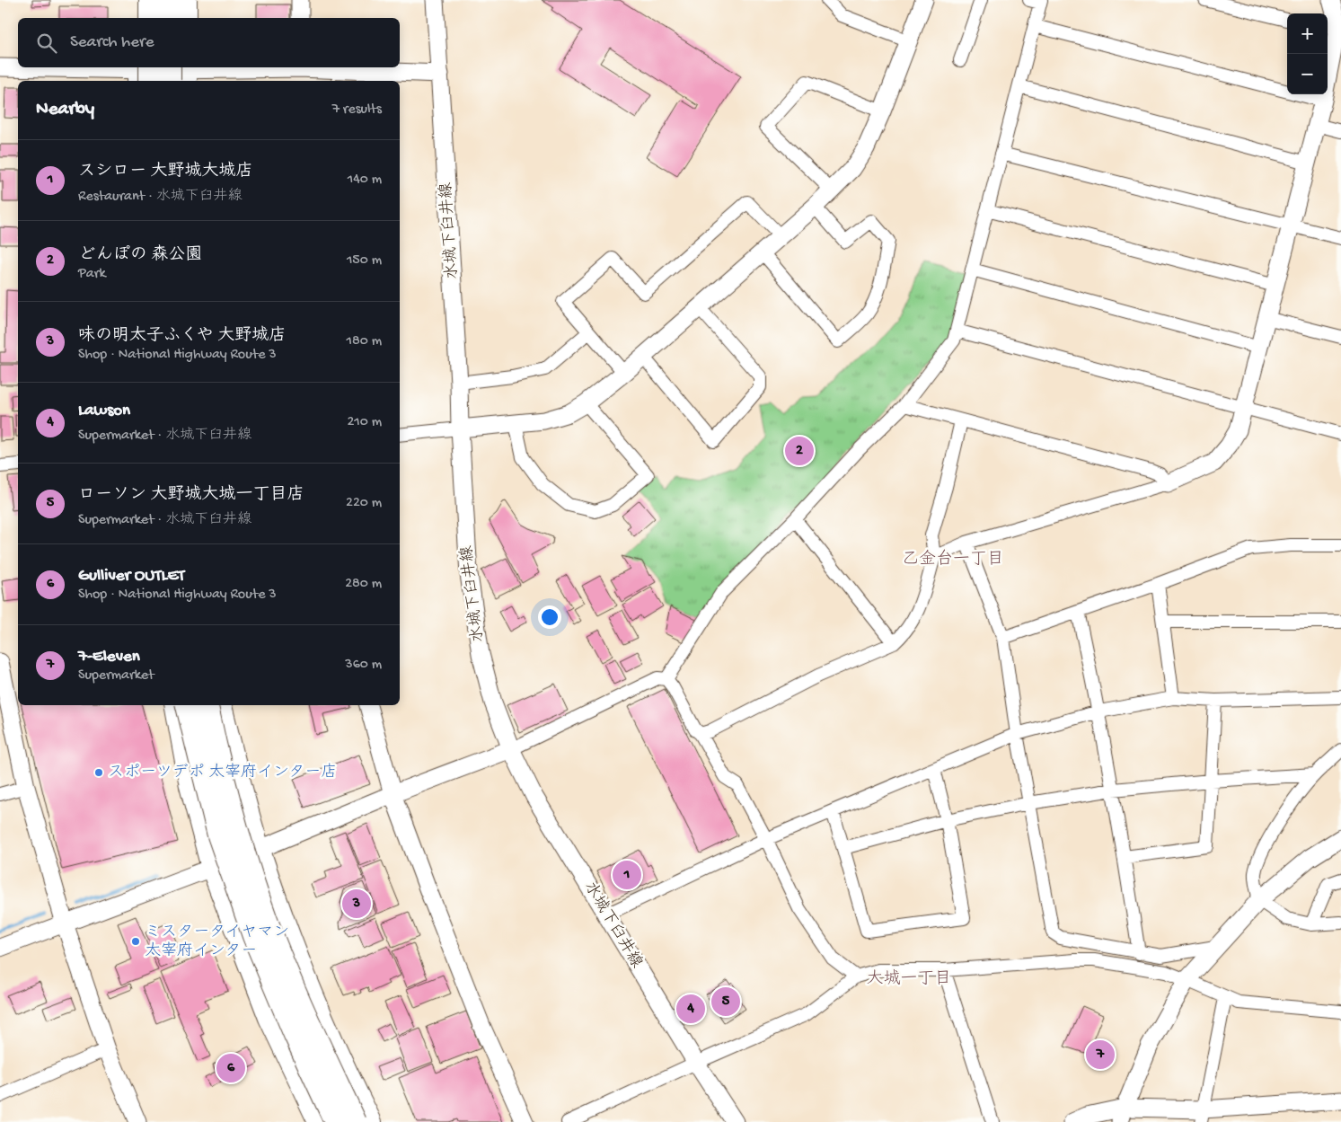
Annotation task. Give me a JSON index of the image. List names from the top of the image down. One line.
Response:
{"streets":{"street":["水城下臼井線"]},"districts":["乙金台一丁目","大城一丁目"],"places":["スポーツデポ 太宰府インター店","ミスタータイヤマン 太宰府インター"],"page":{"map_buttons":["+","−"],"search":"Search here","heading":["Nearby","7 results"],"list":[{"mark":"1","name":"スシロー 大野城大城店","note":"Restaurant · 水城下臼井線","value":"140 m"},{"mark":"2","name":"どんぽの 森公園","note":"Park","value":"150 m"},{"mark":"3","name":"味の明太子ふくや 大野城店","note":"Shop · National Highway Route 3","value":"180 m"},{"mark":"4","name":"Lawson","note":"Supermarket · 水城下臼井線","value":"210 m"},{"mark":"5","name":"ローソン 大野城大城一丁目店","note":"Supermarket · 水城下臼井線","value":"220 m"},{"mark":"6","name":"Gulliver OUTLET","note":"Shop · National Highway Route 3","value":"280 m"},{"mark":"7","name":"7-Eleven","note":"Supermarket","value":"360 m"}],"pins":["2","1","3","5","4","7","6"]}}
